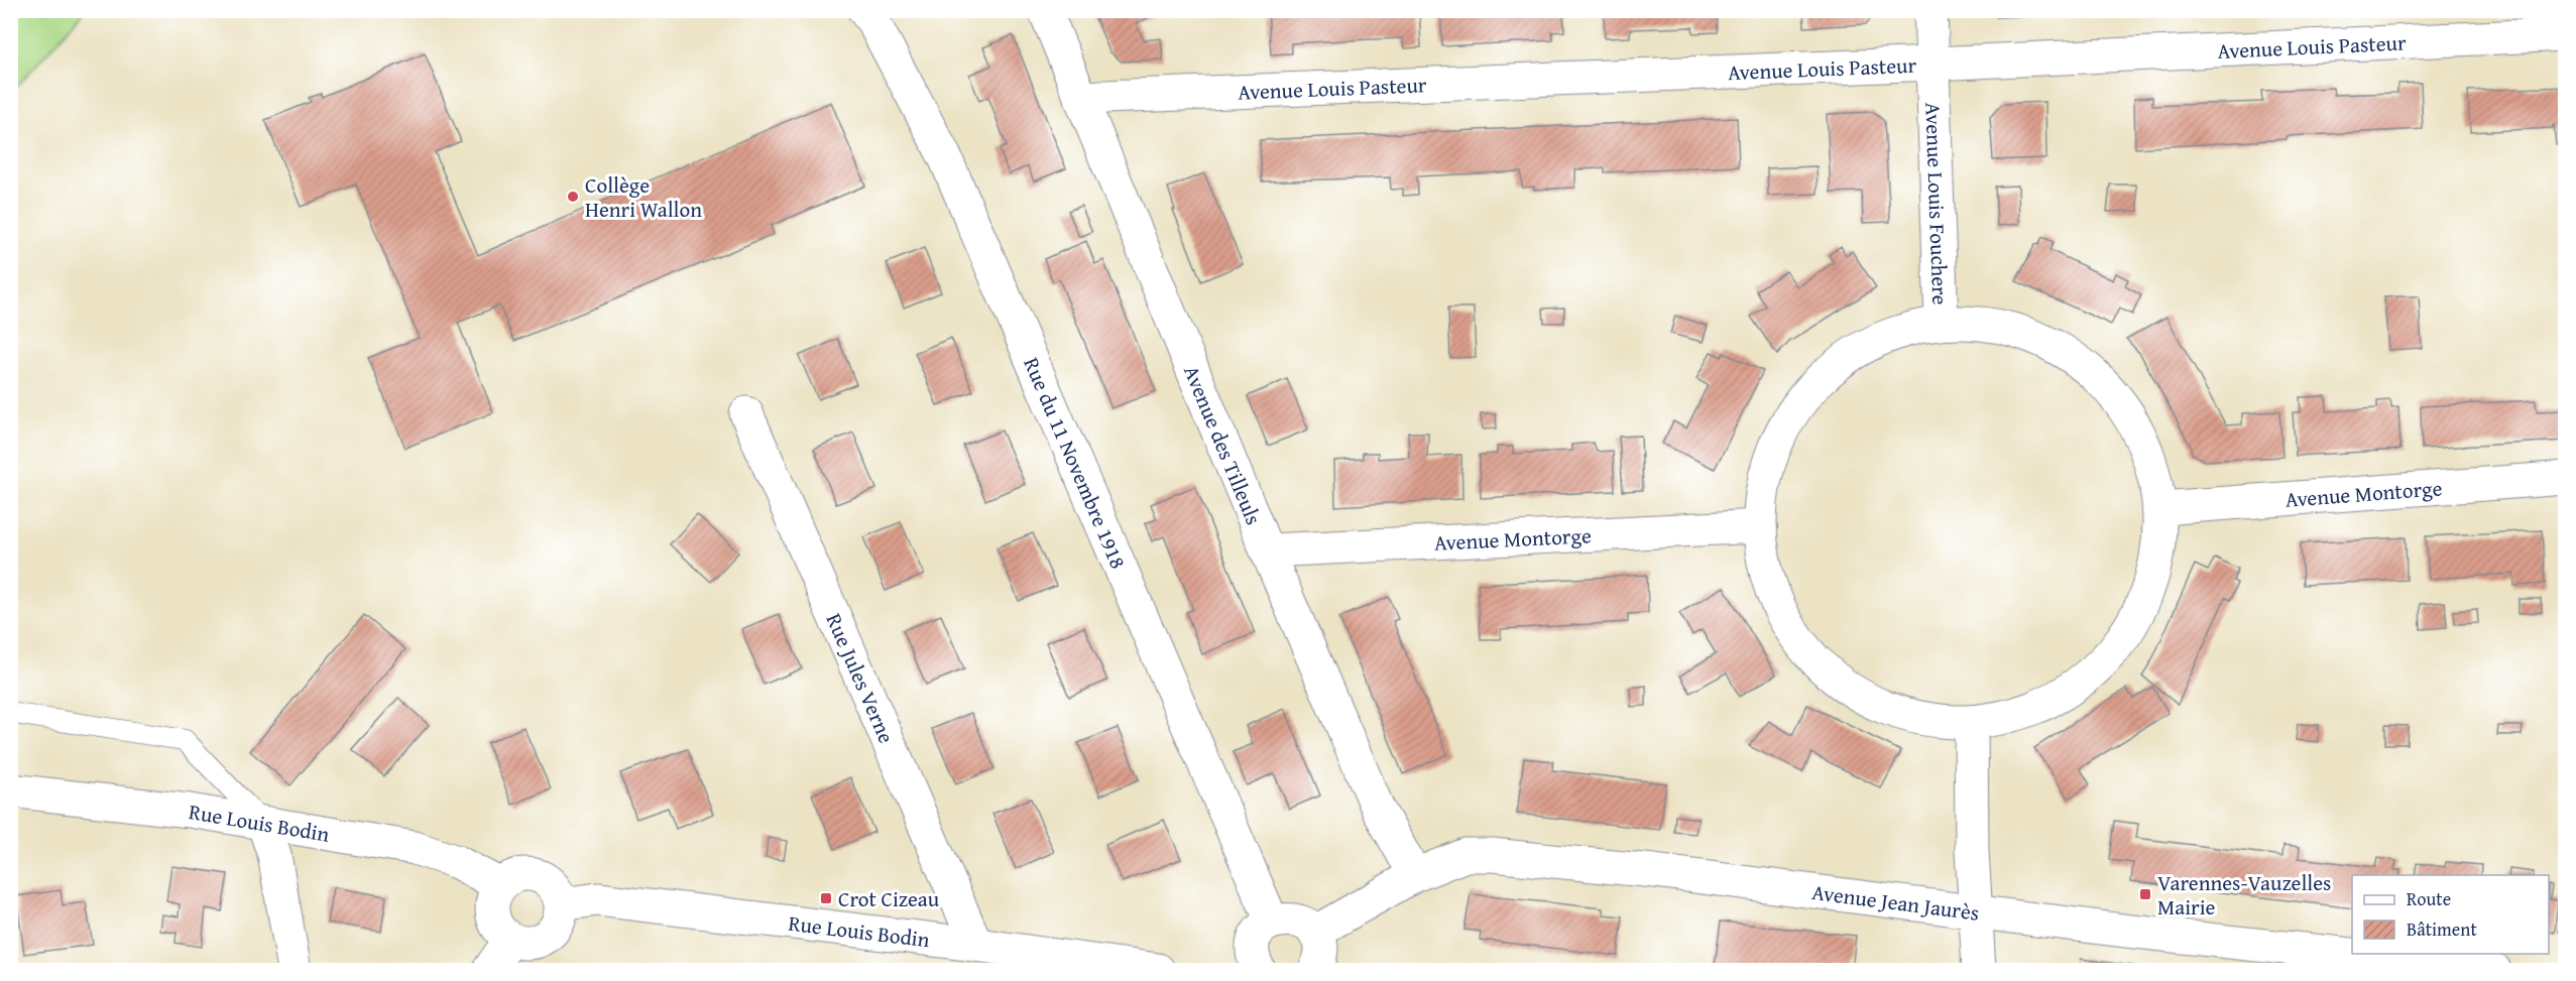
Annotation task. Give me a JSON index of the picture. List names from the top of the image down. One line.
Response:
{"streets":{"street":["Avenue Louis Pasteur","Avenue Louis Fouchere","Avenue des Tilleuls","Rue du 11 Novembre 1918","Avenue Montorge","Rue Jules Verne","Rue Louis Bodin","Avenue Jean Jaurès"]},"crossings":[["Avenue Louis Pasteur","Avenue Louis Fouchere"],["Avenue Louis Pasteur","Avenue des Tilleuls"],["Avenue des Tilleuls","Avenue Montorge"],["Avenue des Tilleuls","Avenue Jean Jaurès"],["Rue Jules Verne","Rue Louis Bodin"]],"places":{"other":["Collège Henri Wallon"],"transit":["Varennes-Vauzelles Mairie","Crot Cizeau"]},"legend":["Route","Bâtiment"]}
